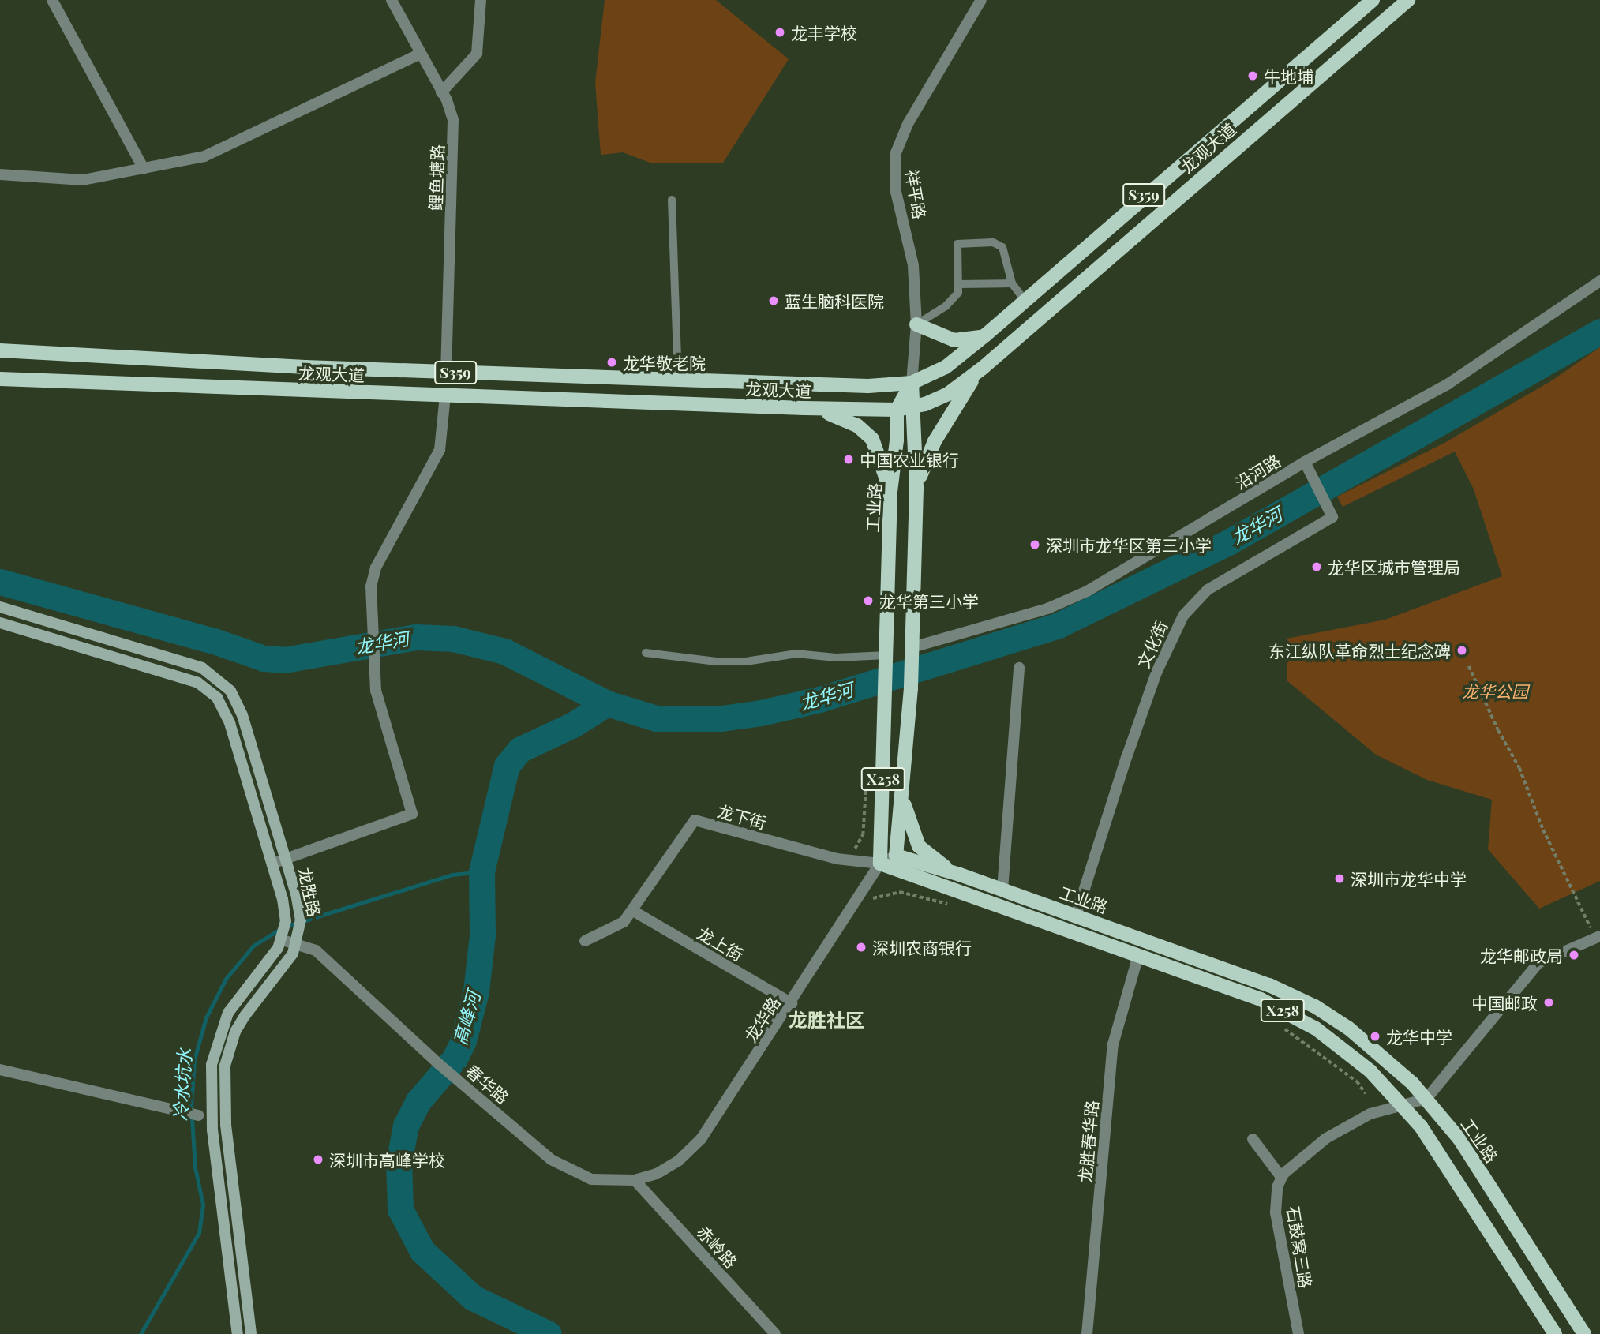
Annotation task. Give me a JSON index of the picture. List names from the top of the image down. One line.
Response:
{"streets":{"main road":["龙观大道","S359","工业路","X258","龙胜路"],"street":["鲤鱼塘路","祥平路","沿河路","文化街","龙下街","龙上街","龙华路","春华路","龙胜春华路","赤岭路","石鼓窝三路"]},"crossings":[["龙观大道","鲤鱼塘路"],["龙观大道","祥平路"],["龙观大道","工业路"],["龙观大道","X258"],["祥平路","工业路"],["祥平路","X258"],["沿河路","文化街"],["沿河路","X258"],["工业路","文化街"],["工业路","X258"],["工业路","龙下街"],["工业路","龙华路"],["工业路","龙胜春华路"],["龙下街","龙上街"],["龙下街","龙华路"],["龙胜路","春华路"],["龙上街","龙华路"],["龙华路","春华路"],["龙华路","赤岭路"],["春华路","赤岭路"]],"districts":["龙胜社区"],"water":["龙华河","高峰河","冷水坑水"],"parks":["龙华公园"],"places":["龙丰学校","牛地埔","蓝生脑科医院","龙华敬老院","中国农业银行","深圳市龙华区第三小学","龙华区城市管理局","龙华第三小学","东江纵队革命烈士纪念碑","深圳市龙华中学","深圳农商银行","龙华邮政局","中国邮政","龙华中学","深圳市高峰学校"]}
